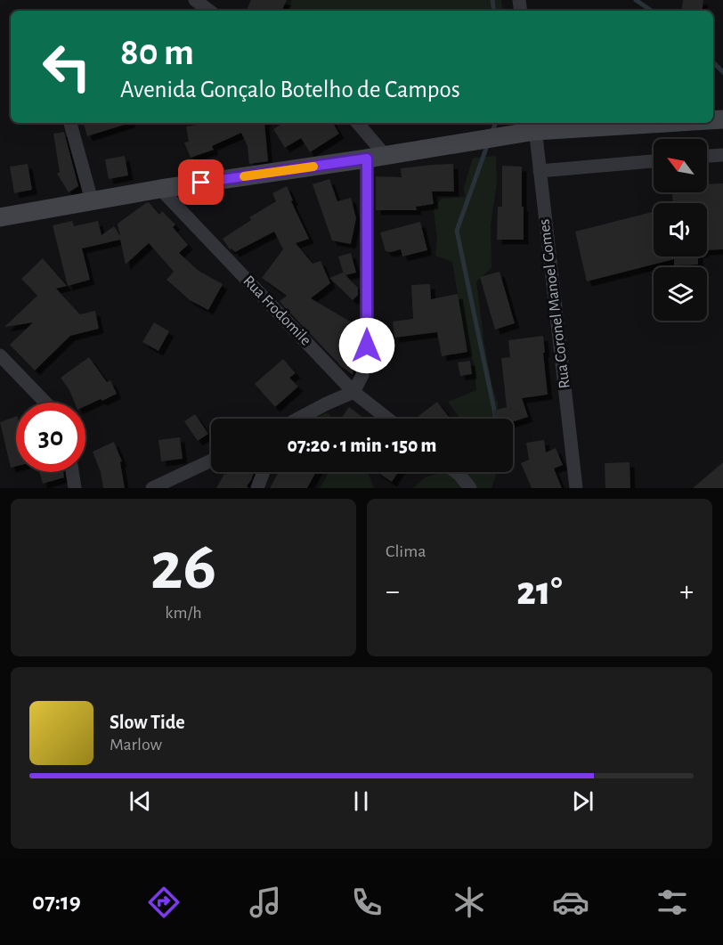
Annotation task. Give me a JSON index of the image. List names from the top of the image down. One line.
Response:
{"streets":{"street":["Rua Coronel Manoel Gomes","Rua Frodomile"]},"north":"top left","page":{"turn":["80 m","Avenida Gonçalo Botelho de Campos"],"limit":"30","trip":"07:20 · 1 min · 150 m","tile":[["26","km/h"],"Clima"],"heat":["−","21°","+"],"song":["Slow Tide","Marlow"],"tabs":"07:19"}}
